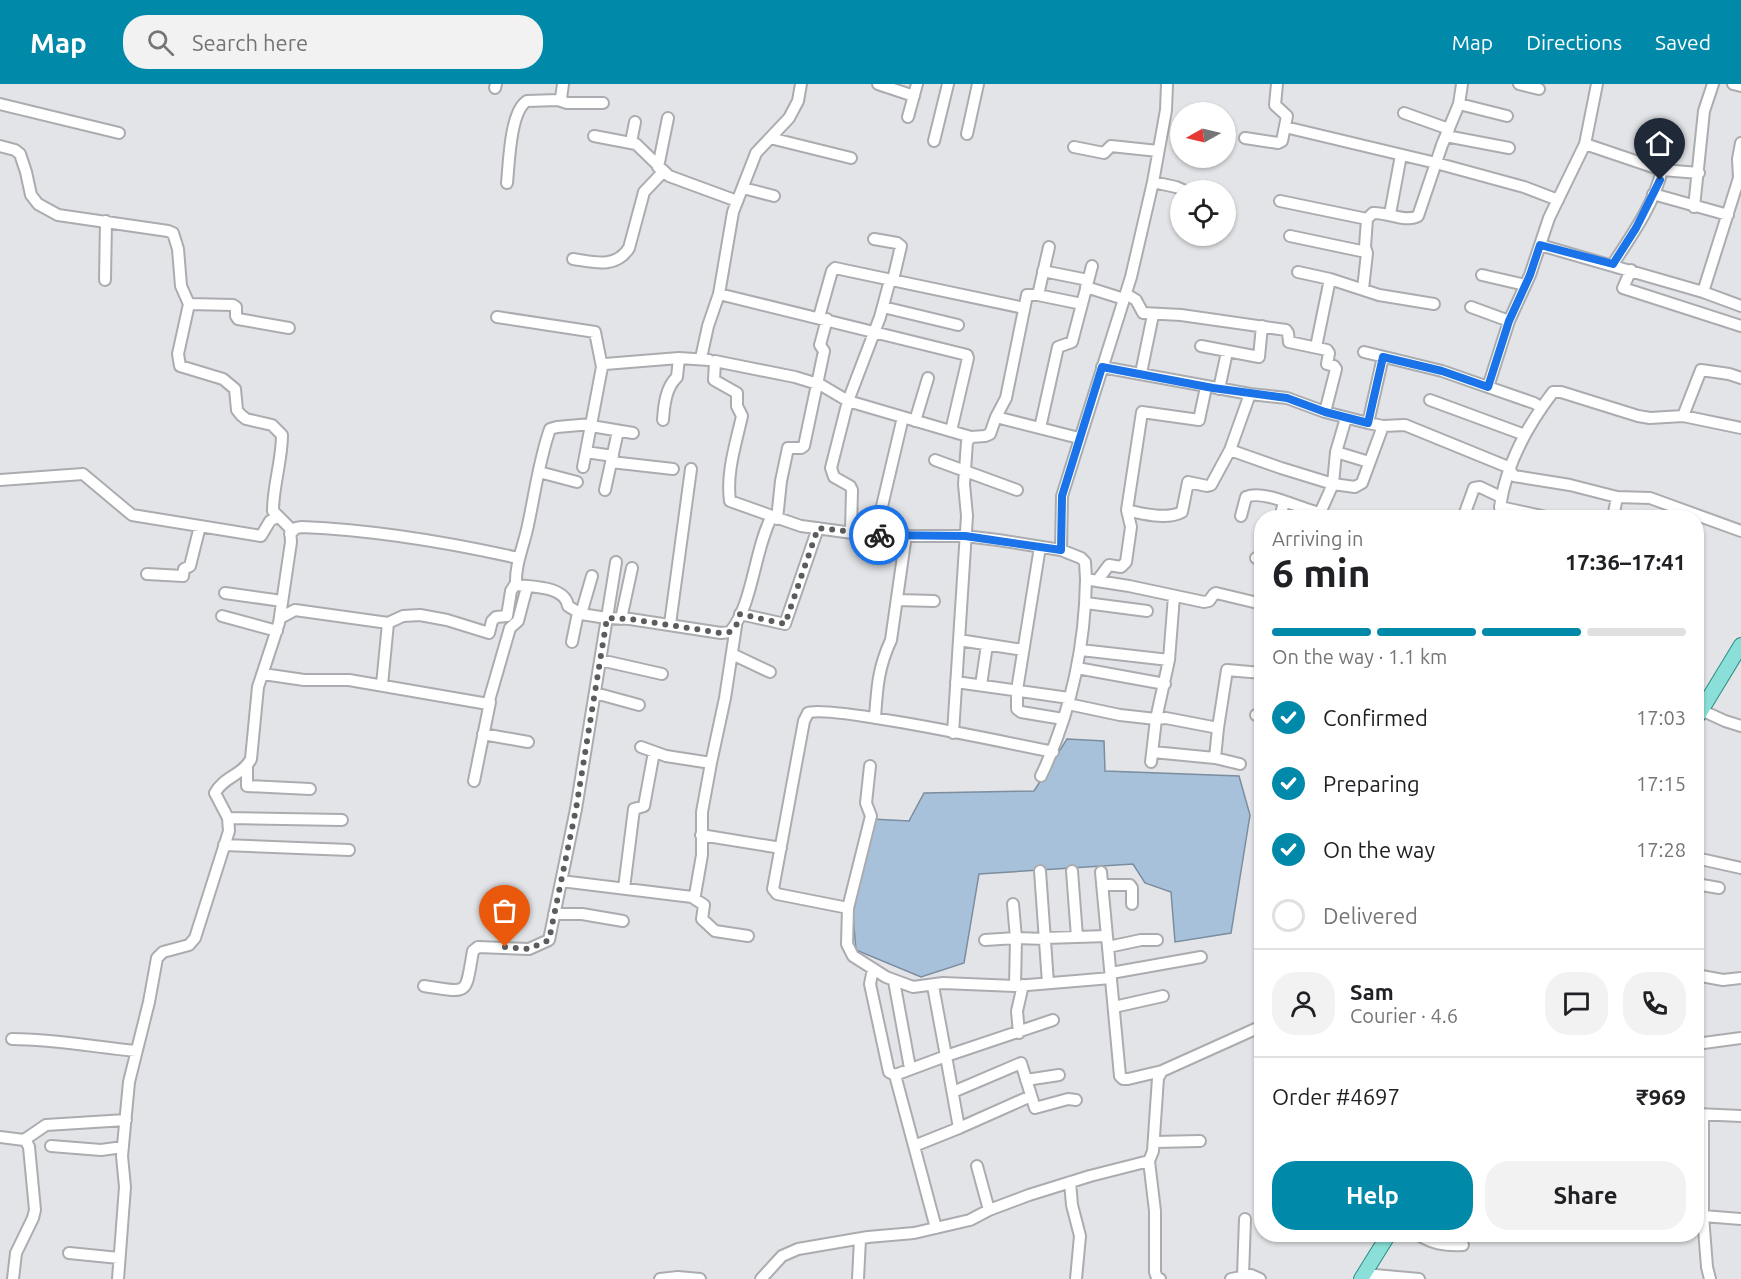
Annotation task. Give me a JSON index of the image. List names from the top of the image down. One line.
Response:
{"north":"left","page":{"header":"Map","search":"Search here","nav":["Map","Directions","Saved"],"heading":["6 min","Arriving in","17:36–17:41"],"panel":["Sam","Courier · 4.6","Order #4697","₹969"],"bar":"On the way · 1.1 km","list":[["Confirmed","17:03"],["Preparing","17:15"],["On the way","17:28"],"Delivered"],"buttons":["Help","Share"]}}
